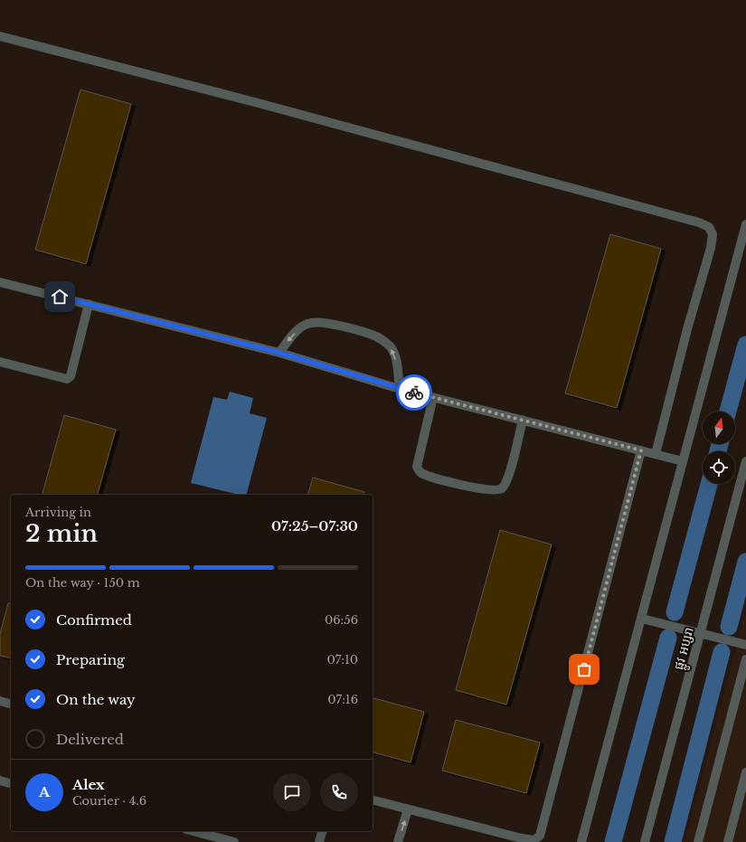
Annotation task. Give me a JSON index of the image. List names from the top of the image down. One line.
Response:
{"streets":{"street":["ផ្លូវ អប្សរា"]},"north":"top","page":{"heading":["2 min","Arriving in","07:25–07:30"],"panel":["Alex","Courier · 4.6"],"bar":"On the way · 150 m","list":[["Confirmed","06:56"],["Preparing","07:10"],["On the way","07:16"],"Delivered"],"round":"A"}}
